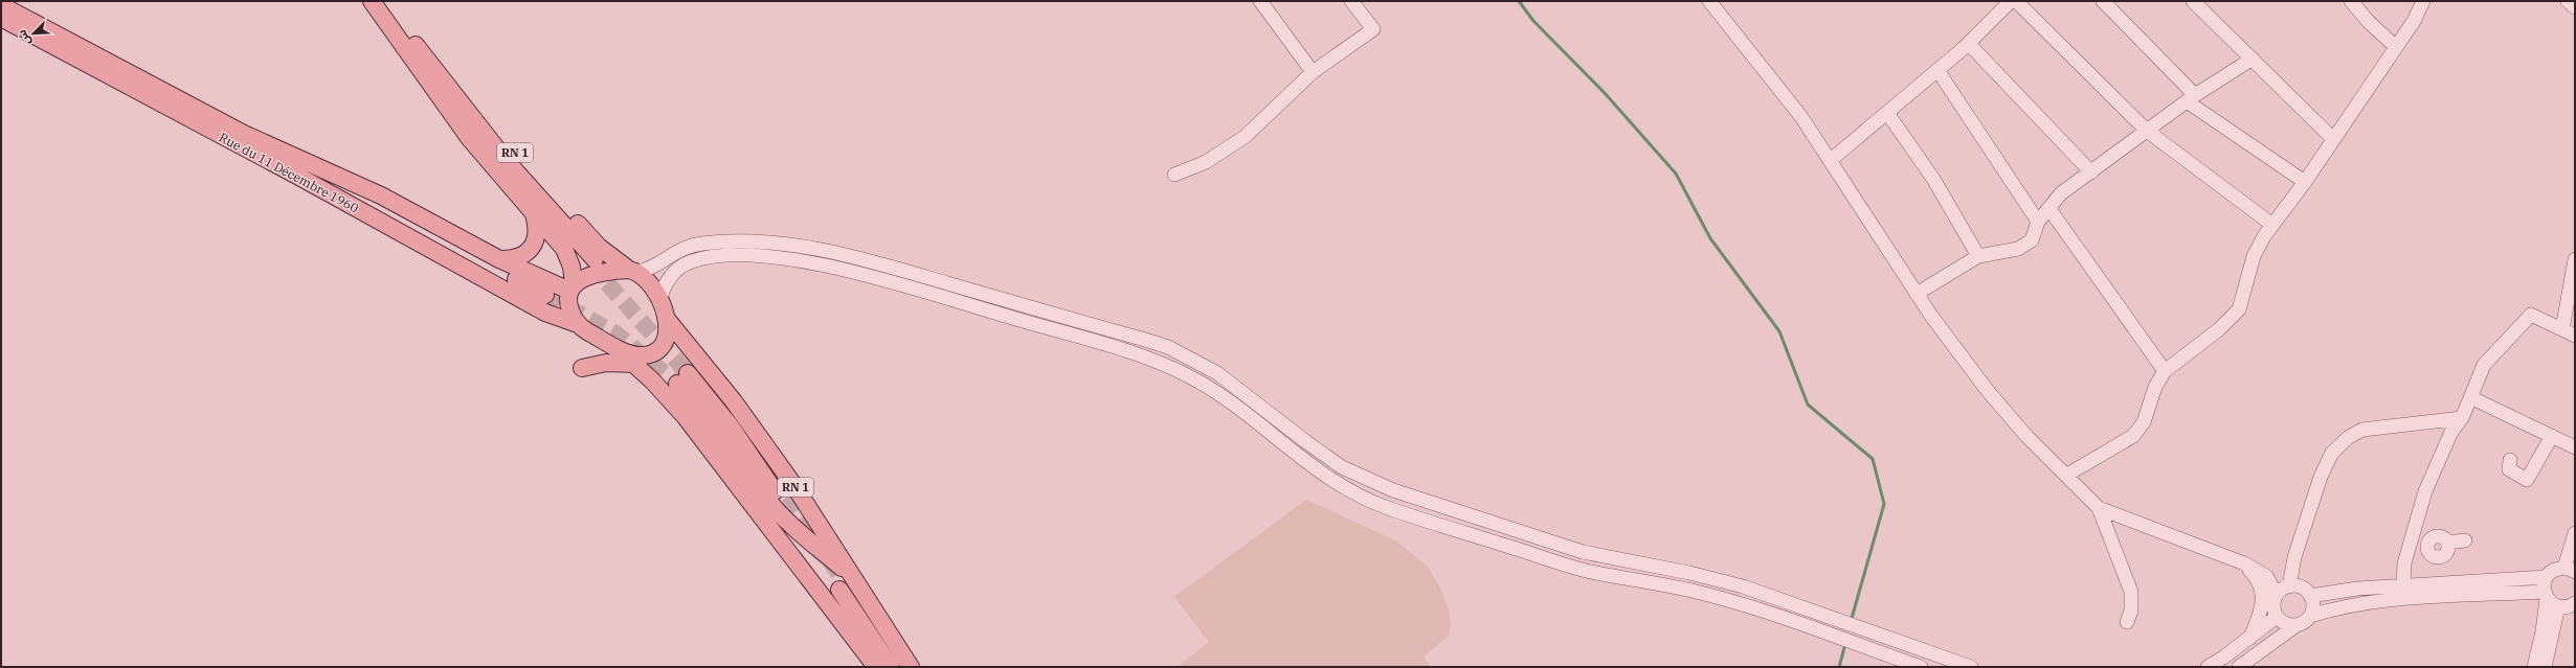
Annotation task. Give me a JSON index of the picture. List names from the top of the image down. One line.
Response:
{"streets":{"main road":["RN 1","Rue du 11 Décembre 1960"]},"crossings":[["RN 1","Rue du 11 Décembre 1960"]],"north":"bottom left"}
